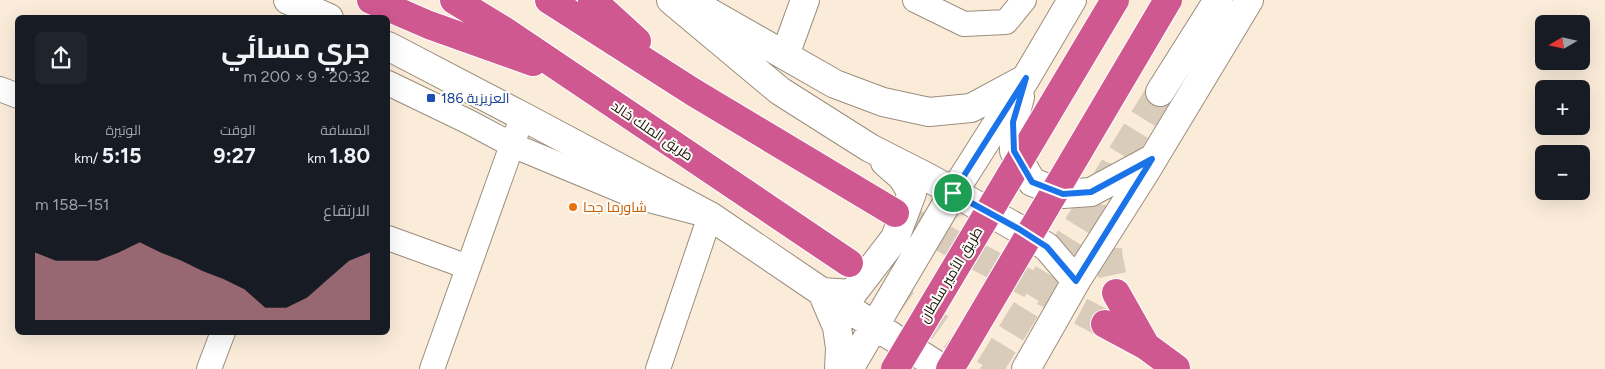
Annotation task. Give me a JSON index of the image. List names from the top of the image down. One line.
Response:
{"streets":{"highway":["طريق الملك خالد","طريق الأمير سلطان"]},"places":{"transit":["العزيزية 186"],"other":["شاورما جحا"]},"north":"left","page":{"map_buttons":["+","−"],"heading":["جري مسائي","20:32 · 9 × 200 m"],"stats":[["المسافة","1.80 km"],["الوقت","9:27"],["الوتيرة","5:15 /km"]],"chart":["الارتفاع","151–158 m"]}}
